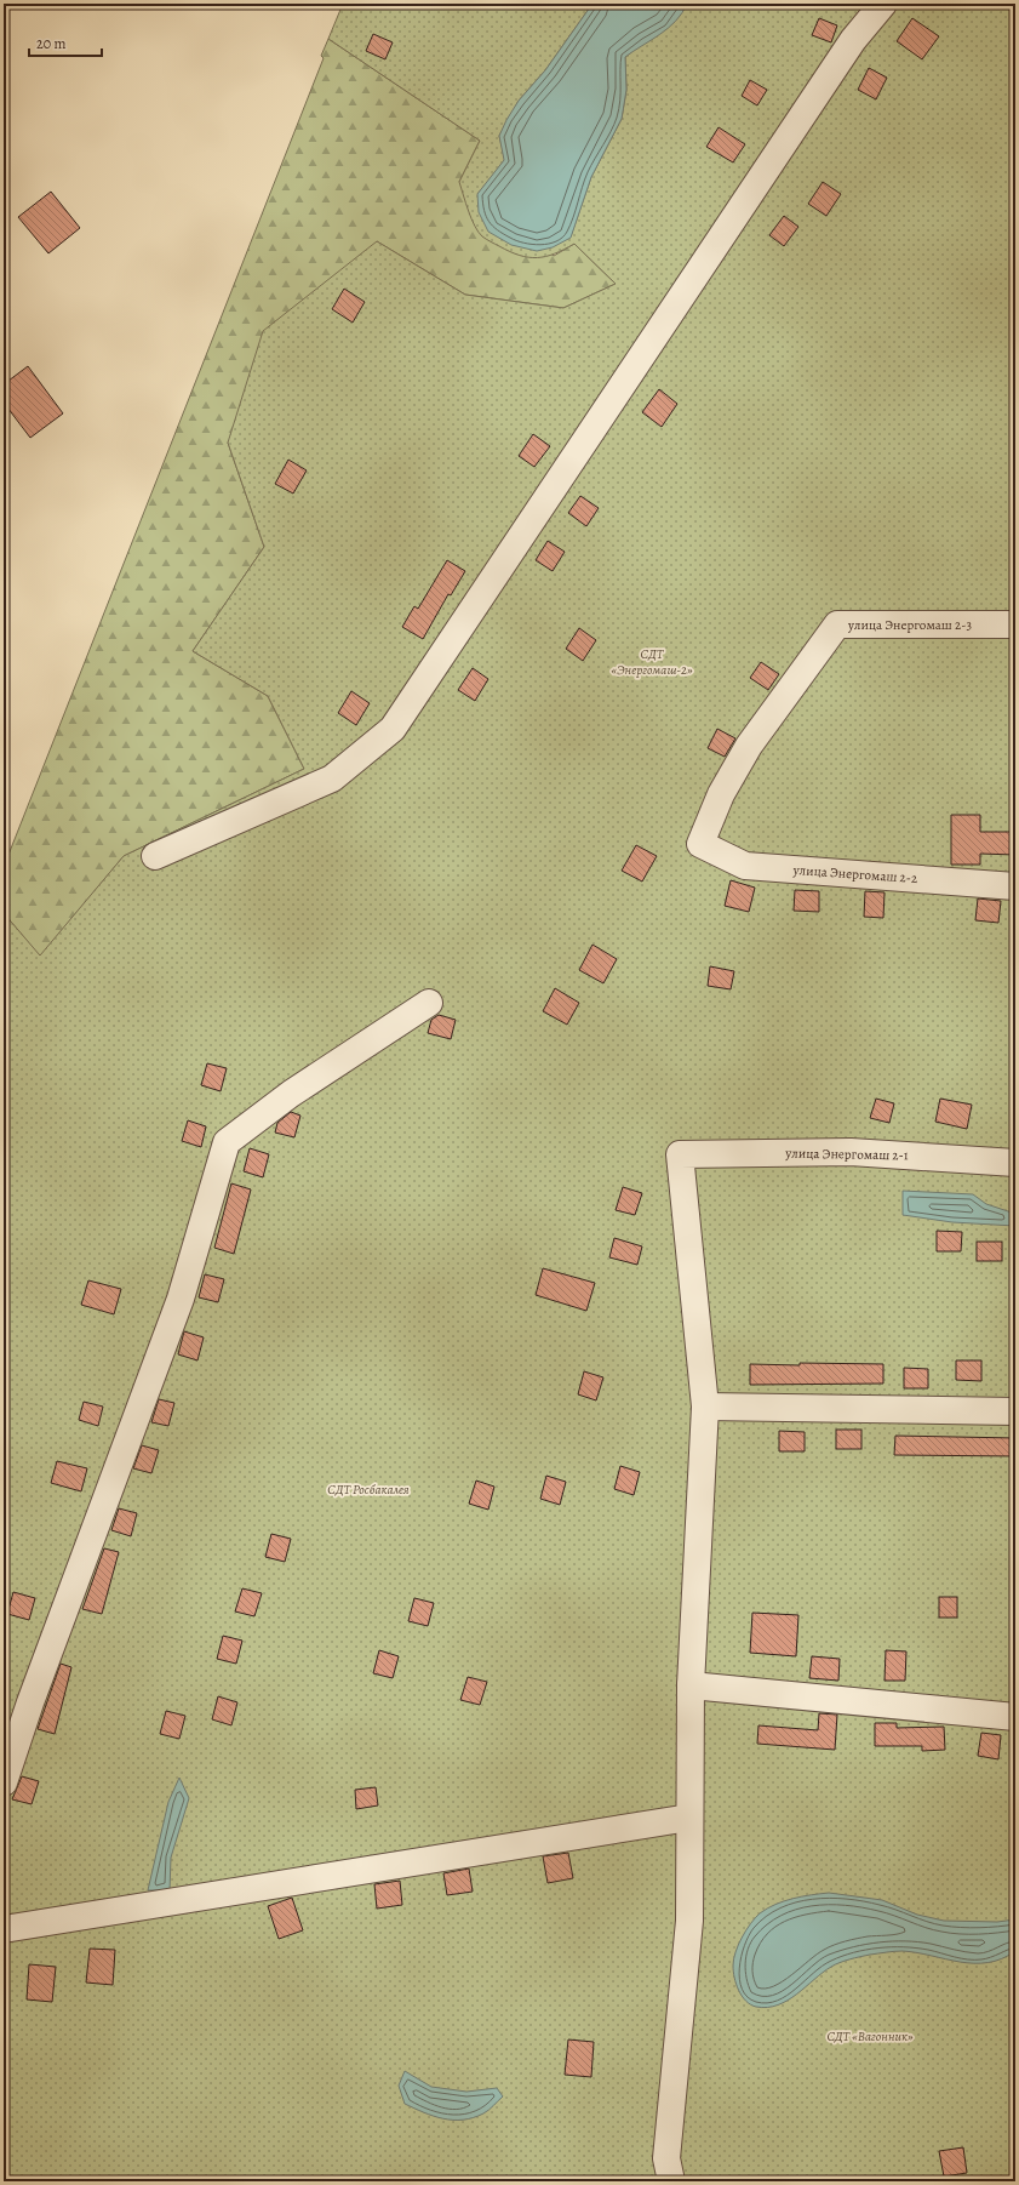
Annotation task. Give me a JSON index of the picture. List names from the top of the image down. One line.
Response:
{"streets":{"street":["улица Энергомаш 2-3","улица Энергомаш 2-2","улица Энергомаш 2-1"]},"crossings":[["улица Энергомаш 2-3","улица Энергомаш 2-2"]],"parks":["СДТ «Энергомаш-2»","СДТ Росбакалея","СДТ «Вагонник»"],"scale_bar":"20 m"}
